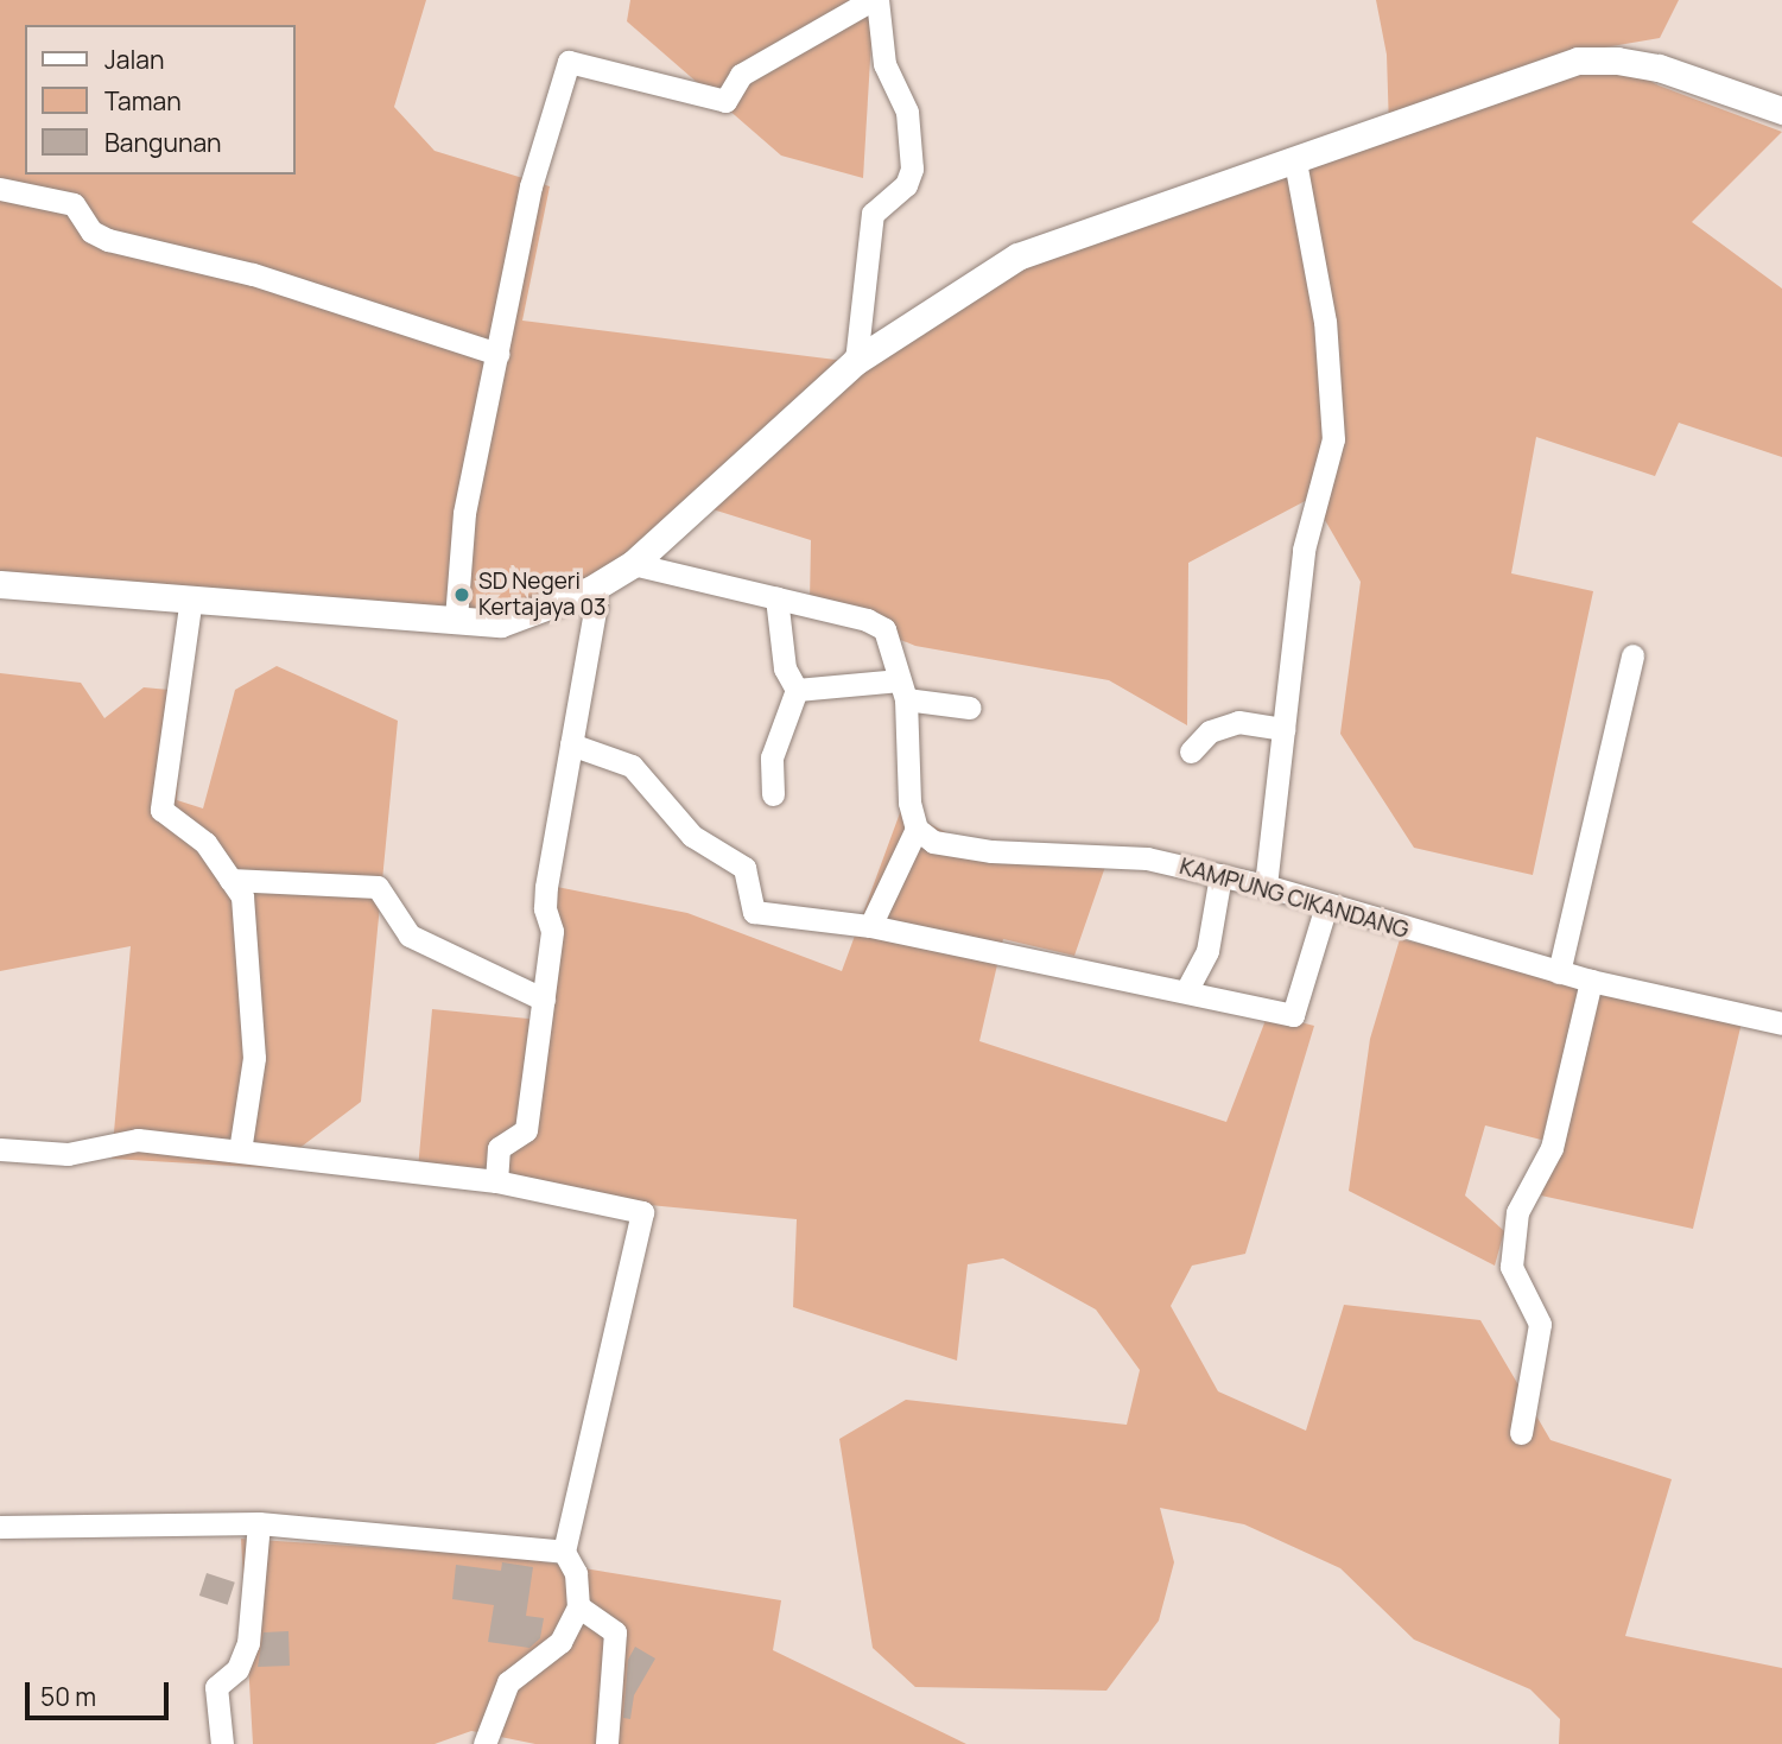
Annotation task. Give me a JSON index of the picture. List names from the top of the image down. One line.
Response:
{"streets":{"street":["KAMPUNG CIKANDANG"]},"places":["SD Negeri Kertajaya 03"],"legend":["Jalan","Taman","Bangunan"],"scale_bar":"50 m"}
